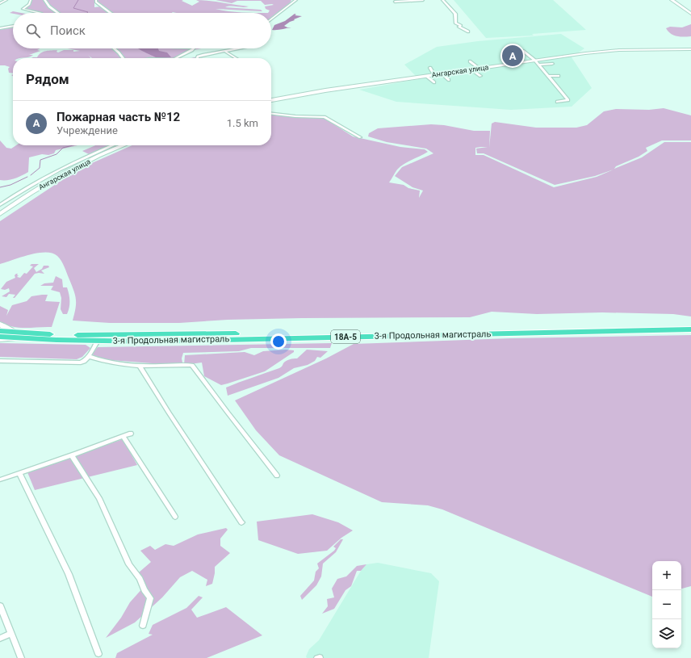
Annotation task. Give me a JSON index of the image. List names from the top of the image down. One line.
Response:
{"streets":{"highway":["3-я Продольная магистраль","18А-5"],"main road":["Ангарская улица"]},"page":{"search":"Поиск","pins":"A","heading":"Рядом","list":[{"mark":"A","name":"Пожарная часть №12","note":"Учреждение","value":"1.5 km"}],"map_buttons":["+","−"]}}
